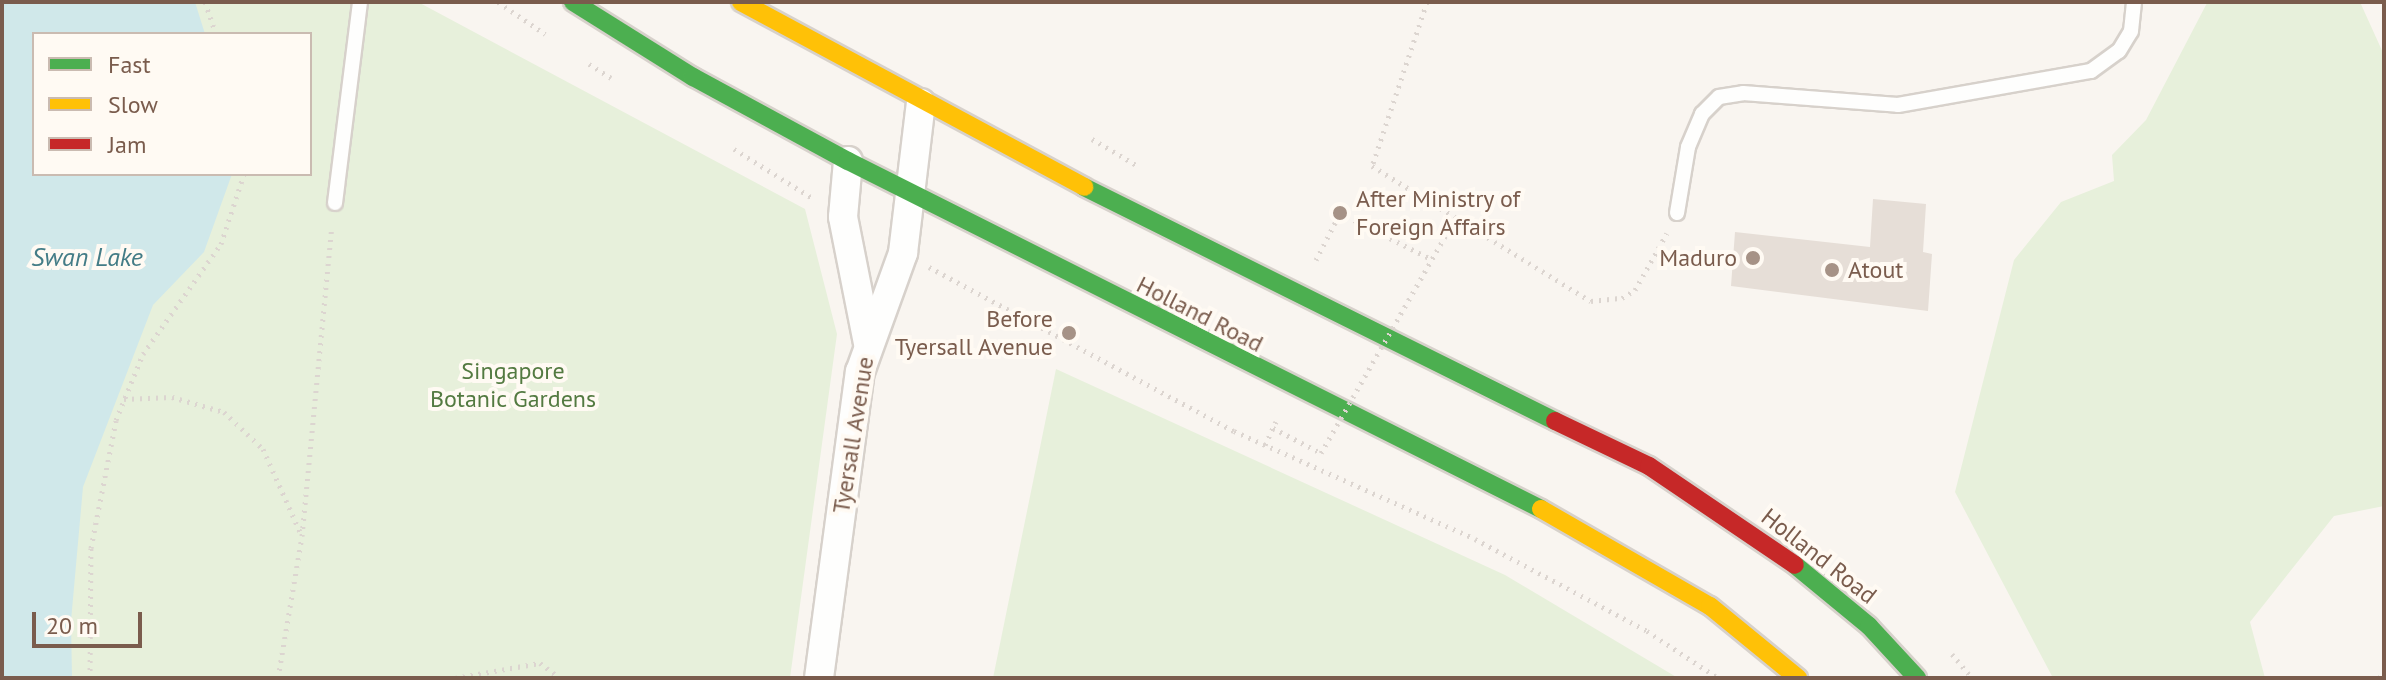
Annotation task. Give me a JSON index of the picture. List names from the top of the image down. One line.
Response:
{"streets":{"main road":["Holland Road"],"street":["Tyersall Avenue"]},"crossings":[["Holland Road","Tyersall Avenue"]],"water":["Swan Lake"],"parks":["Singapore Botanic Gardens"],"places":["After Ministry of Foreign Affairs","Maduro","Atout","Before Tyersall Avenue"],"legend":["Fast","Slow","Jam"],"scale_bar":"20 m"}
